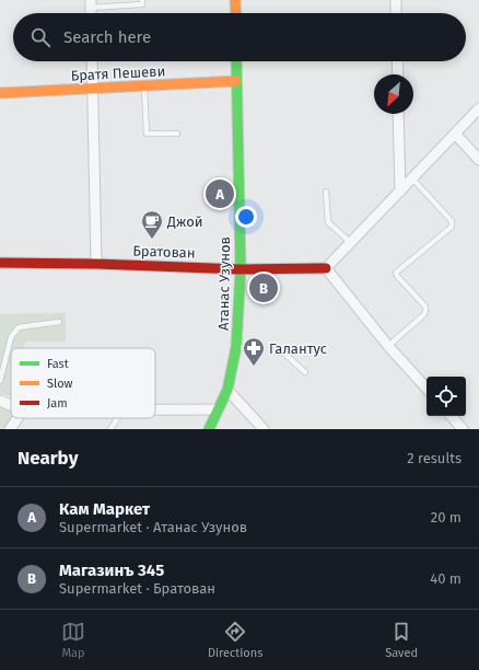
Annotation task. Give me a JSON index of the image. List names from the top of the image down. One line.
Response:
{"streets":{"street":["Братя Пешеви","Братован","Атанас Узунов"]},"crossings":[["Братя Пешеви","Атанас Узунов"],["Братован","Атанас Узунов"]],"places":{"cafe":["Джой"],"pharmacy":["Галантус"]},"legend":["Fast","Slow","Jam"],"north":"bottom left","page":{"search":"Search here","pins":["A","B"],"heading":["Nearby","2 results"],"list":[{"mark":"A","name":"Кам Маркет","note":"Supermarket · Атанас Узунов","value":"20 m"},{"mark":"B","name":"Магазинъ 345","note":"Supermarket · Братован","value":"40 m"}],"nav":["Map","Directions","Saved"]}}
